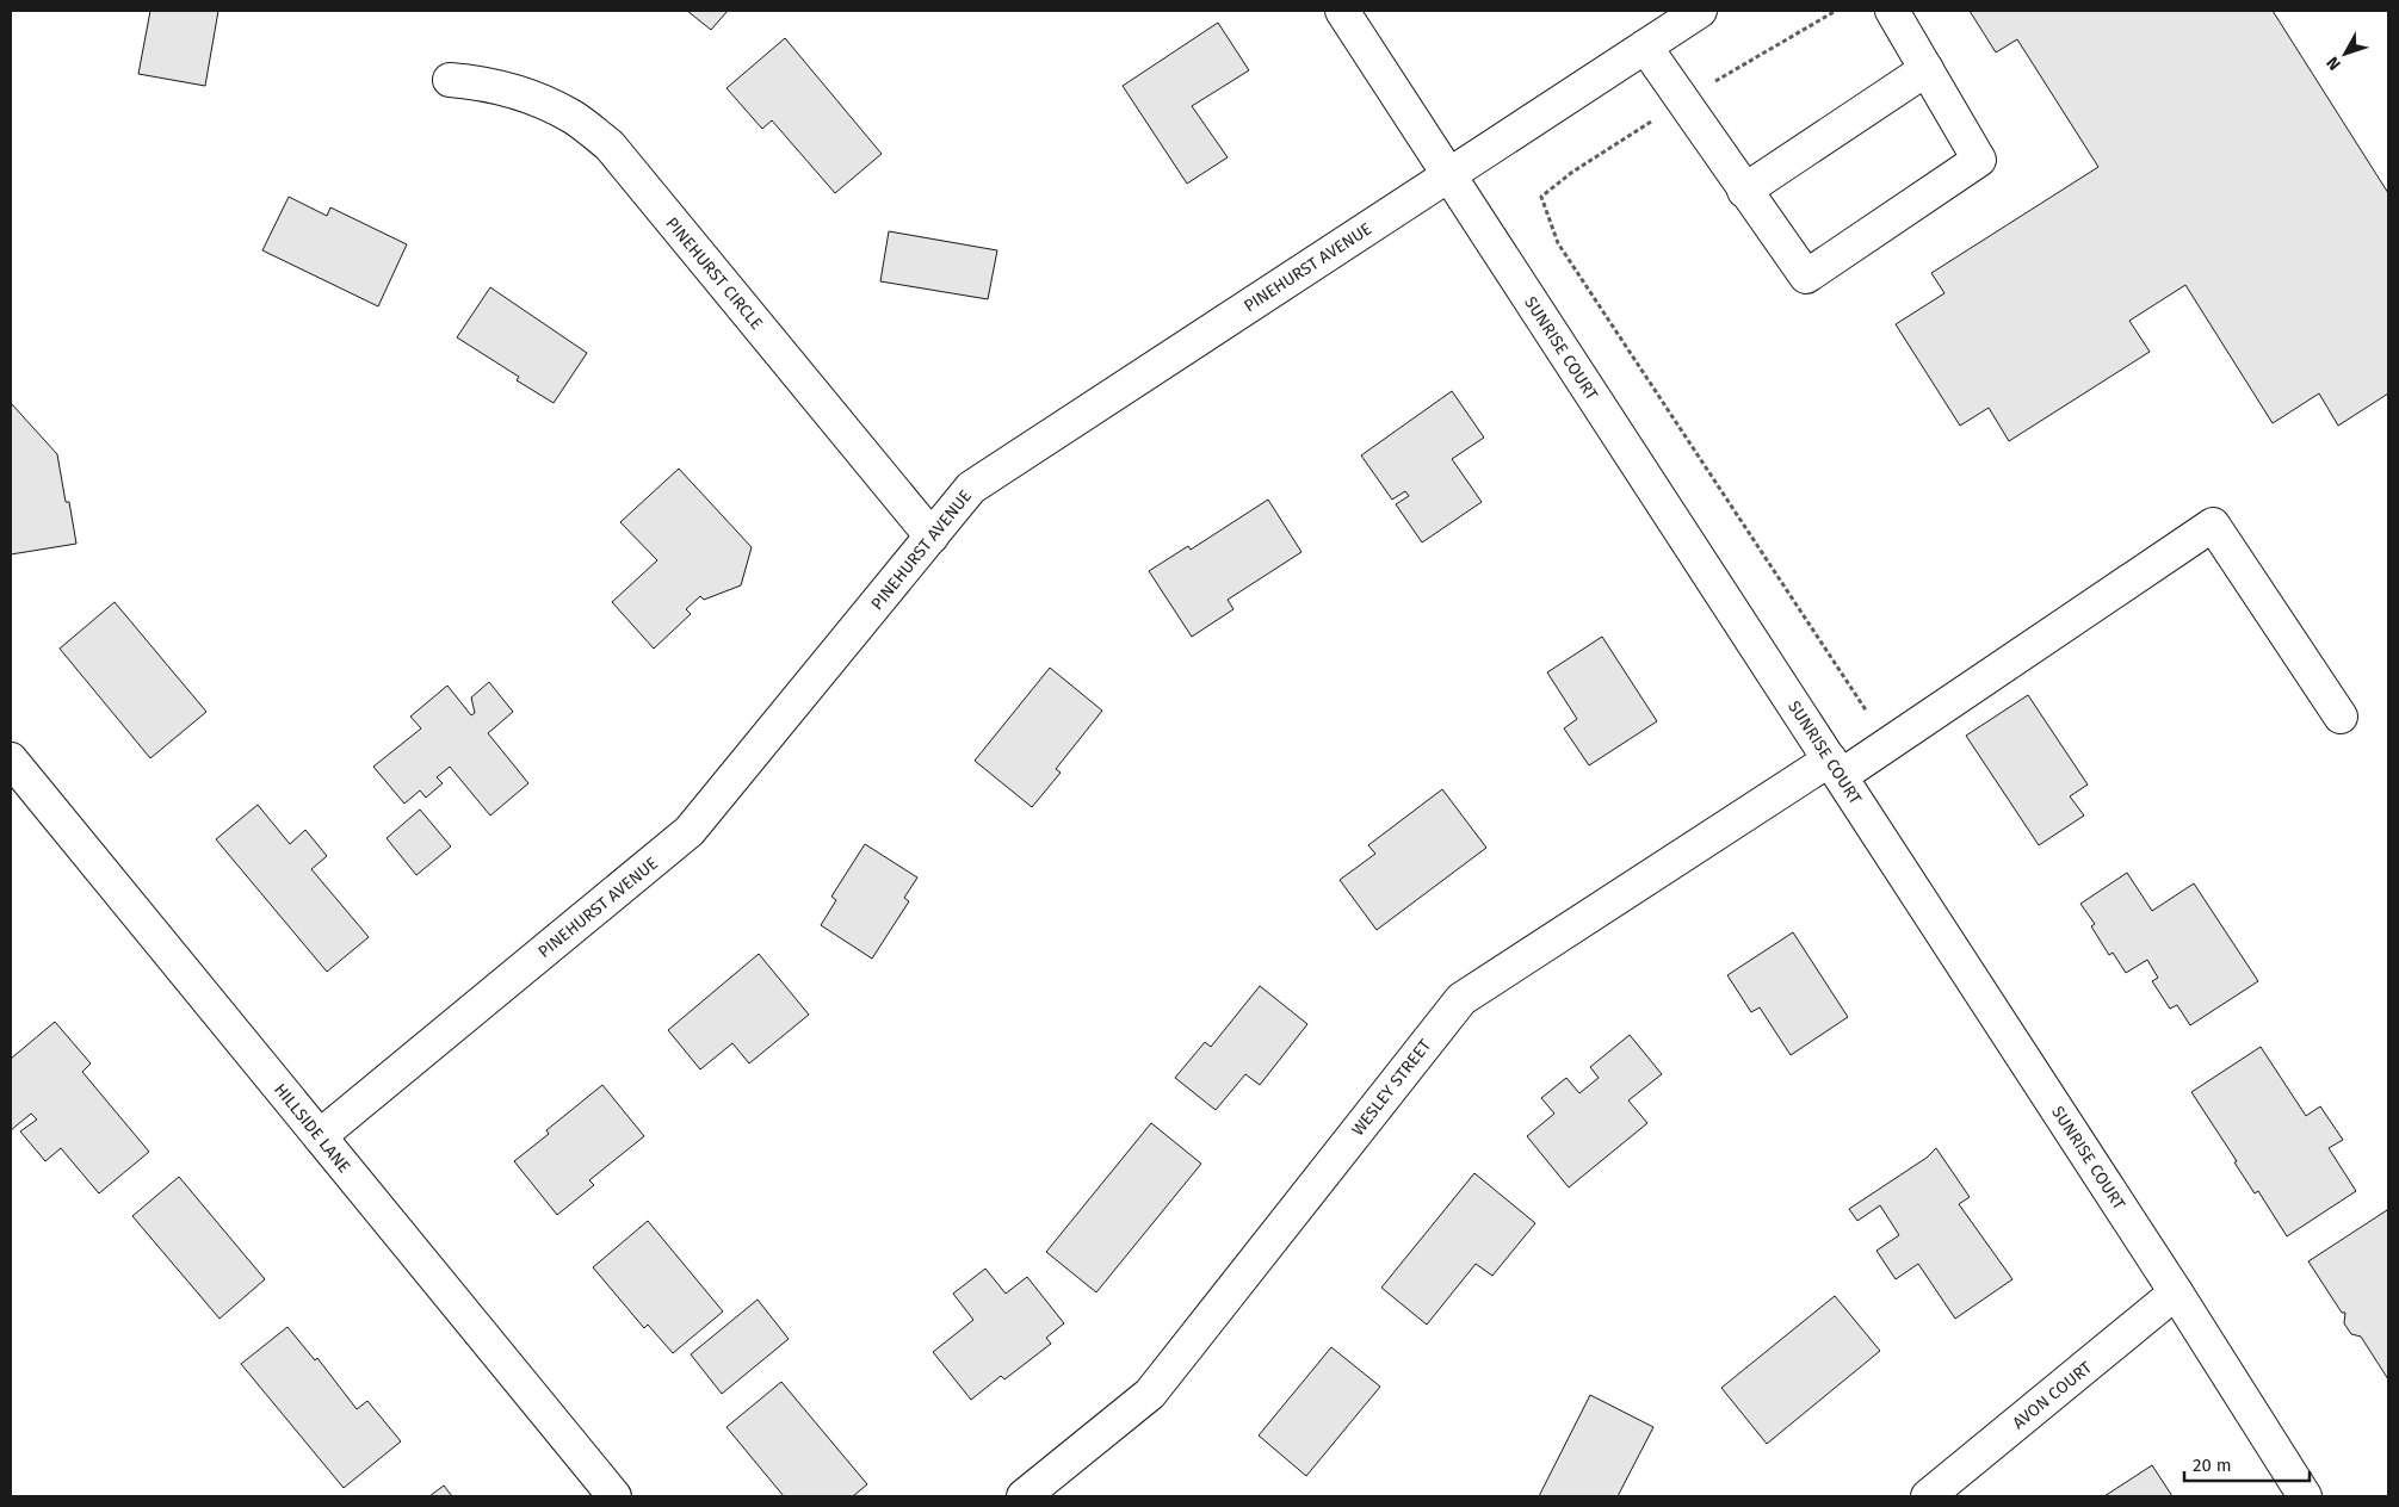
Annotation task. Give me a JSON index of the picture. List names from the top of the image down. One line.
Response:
{"streets":{"street":["PINEHURST AVENUE","PINEHURST CIRCLE","SUNRISE COURT","WESLEY STREET","HILLSIDE LANE","AVON COURT"]},"crossings":[["PINEHURST AVENUE","PINEHURST CIRCLE"],["PINEHURST AVENUE","SUNRISE COURT"],["PINEHURST AVENUE","HILLSIDE LANE"],["SUNRISE COURT","WESLEY STREET"],["SUNRISE COURT","AVON COURT"]],"scale_bar":"20 m","north":"bottom left"}
